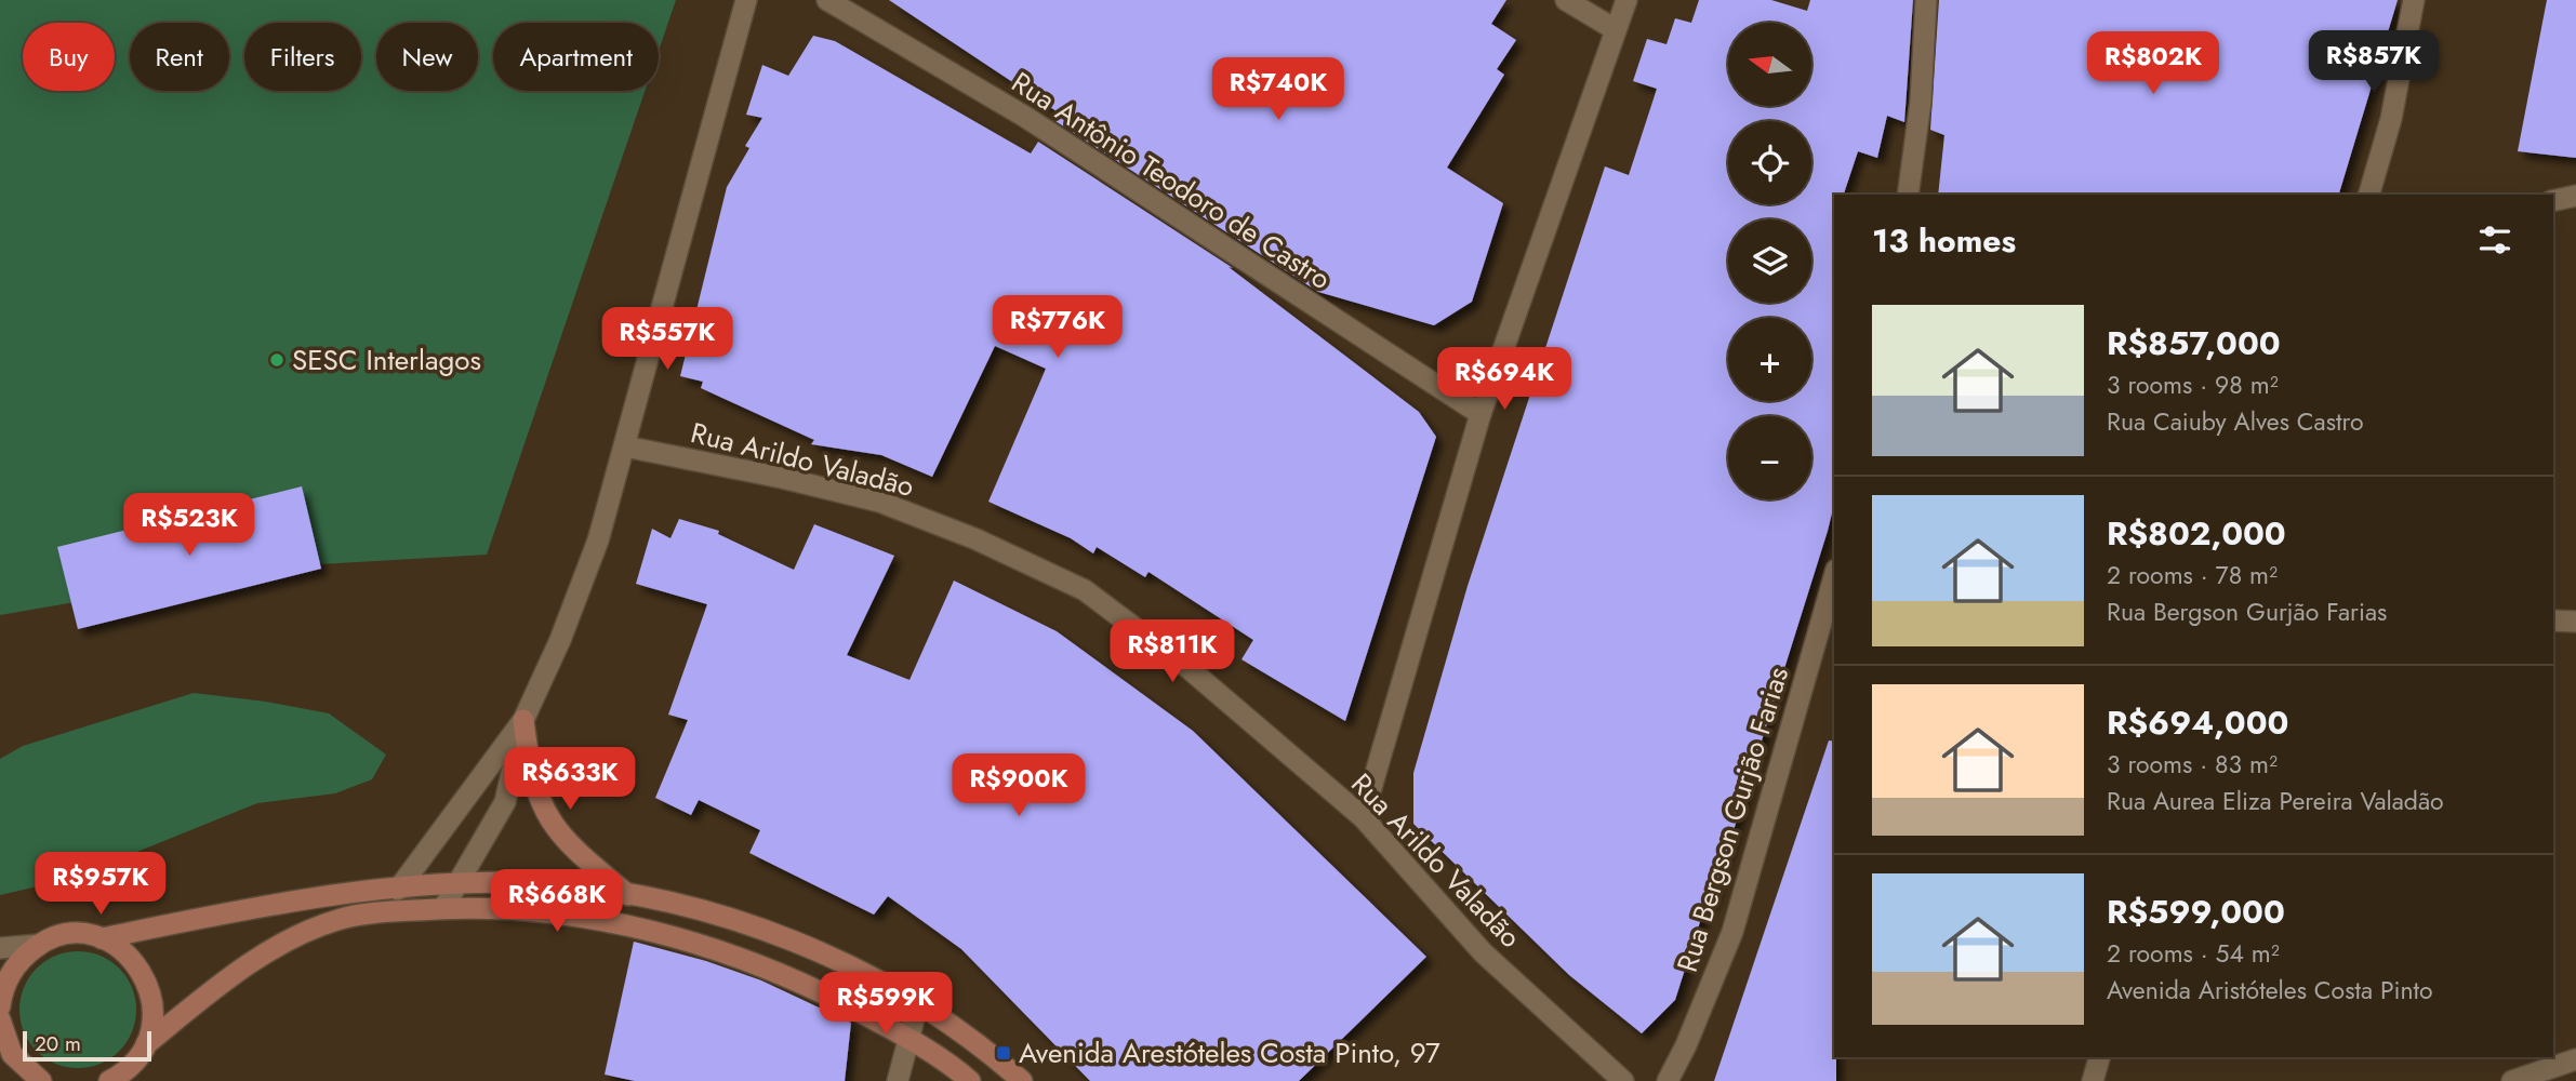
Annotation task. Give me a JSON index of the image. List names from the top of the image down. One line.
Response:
{"streets":{"street":["Rua Antônio Teodoro de Castro","Rua Arildo Valadão","Rua Bergson Gurjão Farias"]},"places":{"other":["SESC Interlagos"],"transit":["Avenida Arestóteles Costa Pinto, 97"]},"scale_bar":"20 m","north":"left","page":{"map_buttons":["+","−"],"chip":["Buy","Rent","Filters","New","Apartment"],"price":["R$857K","R$802K","R$740K","R$776K","R$557K","R$694K","R$523K","R$811K","R$633K","R$900K","R$957K","R$668K","R$599K"],"heading":"13 homes","list":[{"name":"R$857,000","note":"3 rooms · 98 m² · Rua Caiuby Alves Castro"},{"name":"R$802,000","note":"2 rooms · 78 m² · Rua Bergson Gurjão Farias"},{"name":"R$694,000","note":"3 rooms · 83 m² · Rua Aurea Eliza Pereira Valadão"},{"name":"R$599,000","note":"2 rooms · 54 m² · Avenida Aristóteles Costa Pinto"}],"scale":"20 m"}}
